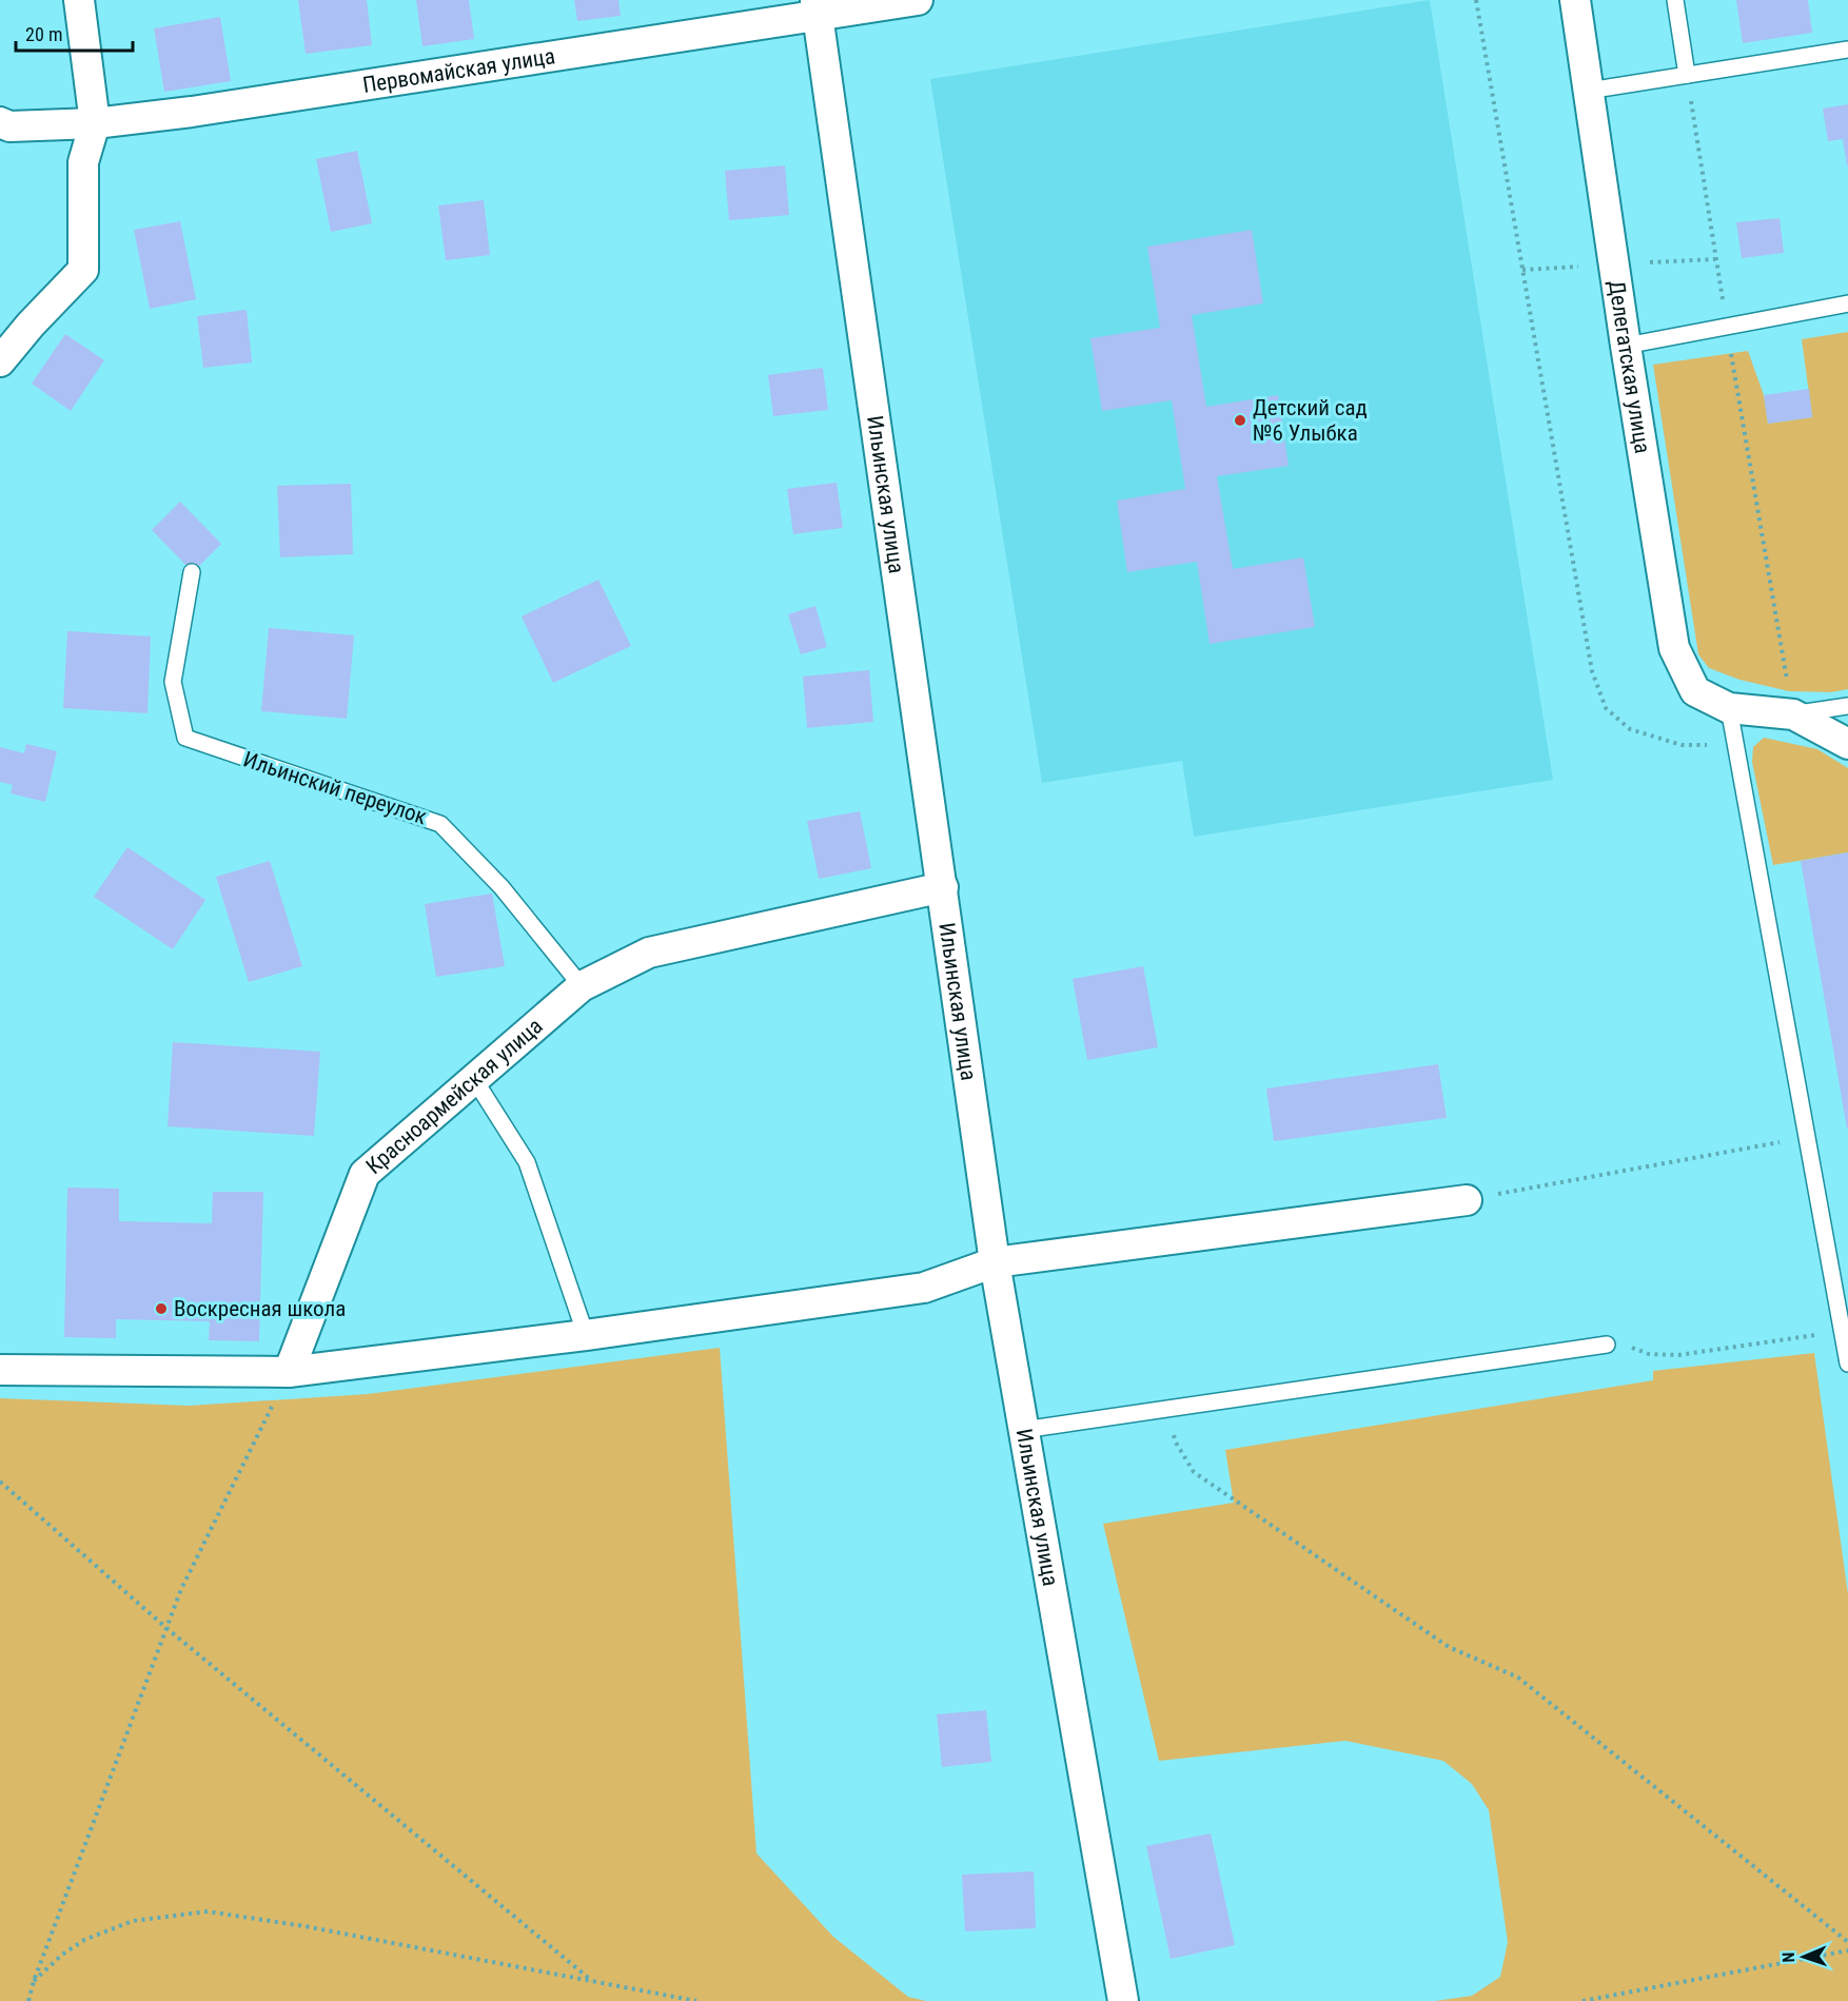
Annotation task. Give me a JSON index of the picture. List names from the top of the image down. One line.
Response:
{"streets":{"street":["Первомайская улица","Делегатская улица","Ильинская улица","Красноармейская улица"],"lane":["Ильинский переулок"]},"crossings":[["Первомайская улица","Ильинская улица"],["Ильинская улица","Красноармейская улица"],["Ильинский переулок","Красноармейская улица"]],"places":["Детский сад №6 Улыбка","Воскресная школа"],"scale_bar":"20 m","north":"left"}
